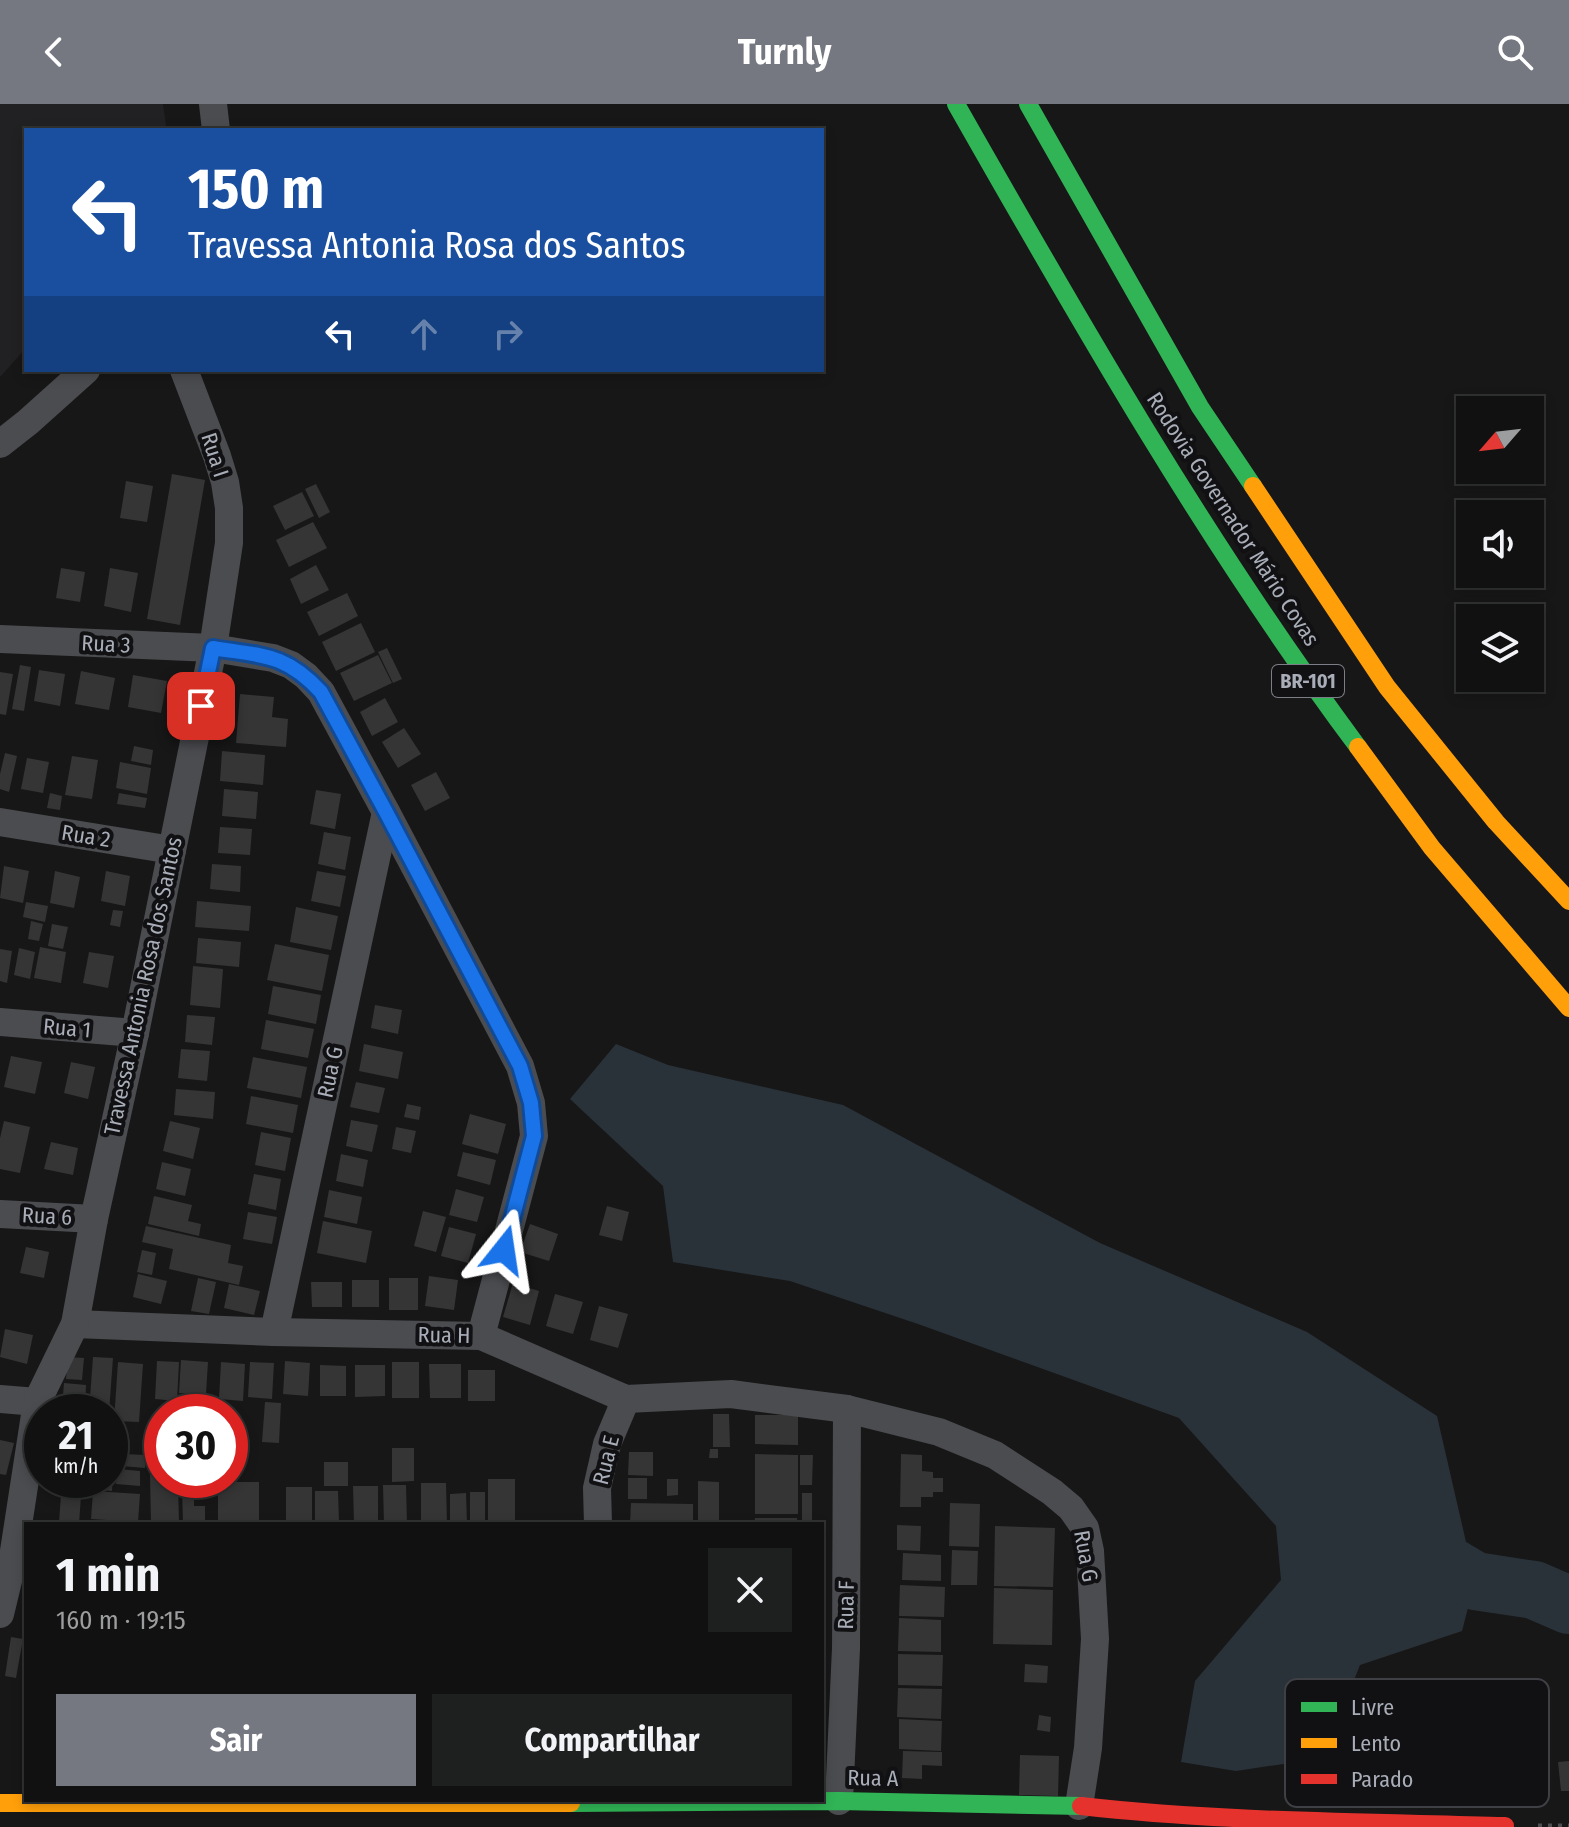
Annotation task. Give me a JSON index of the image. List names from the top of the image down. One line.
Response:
{"streets":{"main road":["Rodovia Governador Mário Covas","BR-101","Rua A"],"street":["Rua I","Rua 3","Rua 2","Travessa Antonia Rosa dos Santos","Rua 1","Rua G","Rua 6","Rua H","Rua E","Rua F"]},"crossings":[["Rua I","Rua 3"],["Rua I","Travessa Antonia Rosa dos Santos"],["Rua 3","Travessa Antonia Rosa dos Santos"],["Rua 2","Travessa Antonia Rosa dos Santos"],["Travessa Antonia Rosa dos Santos","Rua 1"],["Travessa Antonia Rosa dos Santos","Rua 6"],["Travessa Antonia Rosa dos Santos","Rua H"],["Rua G","Rua H"],["Rua G","Rua F"],["Rua G","Rua A"],["Rua H","Rua E"],["Rua H","Rua F"],["Rua F","Rua A"]],"legend":["Livre","Lento","Parado"],"north":"bottom left","page":{"header":"Turnly","turn":["150 m","Travessa Antonia Rosa dos Santos"],"speed":"21 km/h","limit":"30","heading":["1 min","160 m · 19:15"],"buttons":["Sair","Compartilhar"]}}
